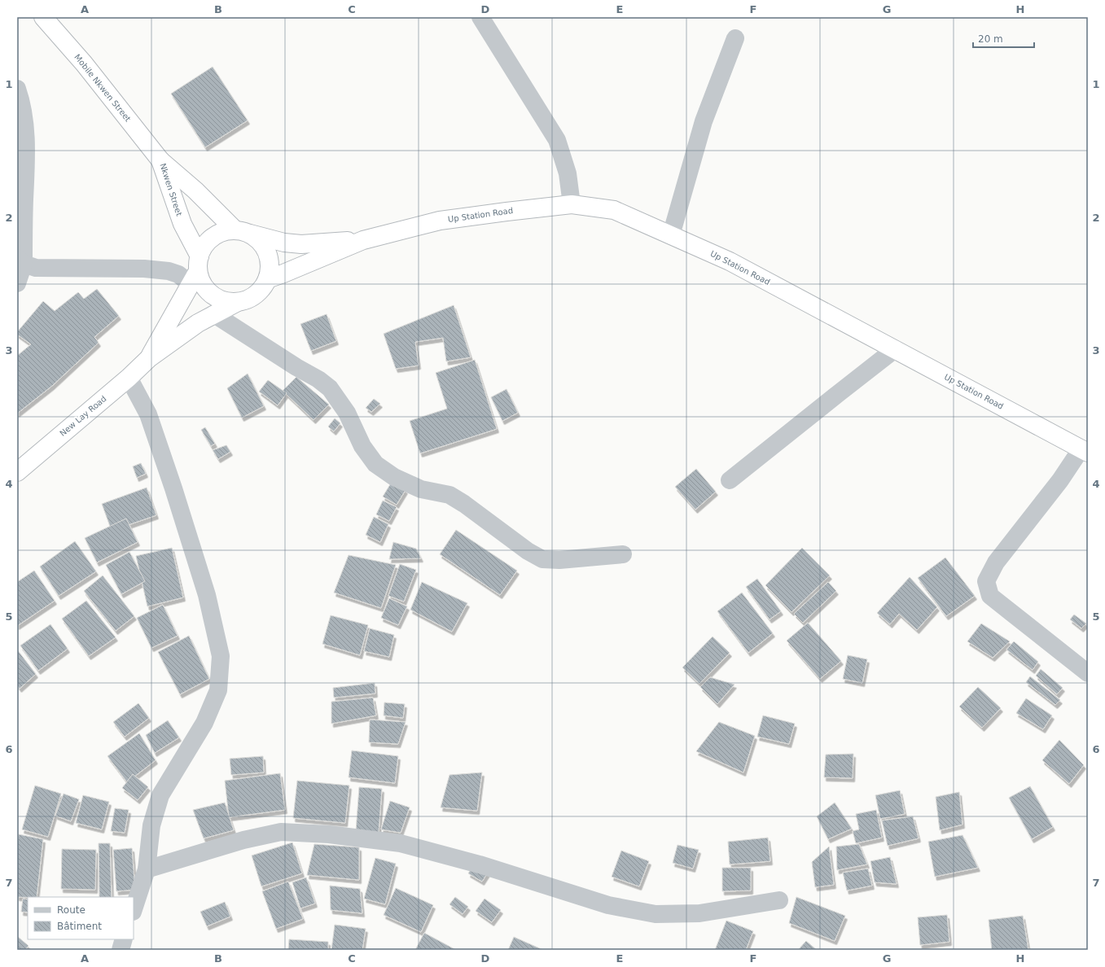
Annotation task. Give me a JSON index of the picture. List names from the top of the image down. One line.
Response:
{"streets":{"highway":["Mobile Nkwen Street","Nkwen Street","Up Station Road","New Lay Road"]},"crossings":[["Mobile Nkwen Street","Nkwen Street"]],"legend":["Route","Bâtiment"],"scale_bar":"20 m","grid":{"columns":["A","B","C","D","E","F","G","H"],"rows":["1","2","3","4","5","6","7"]}}
